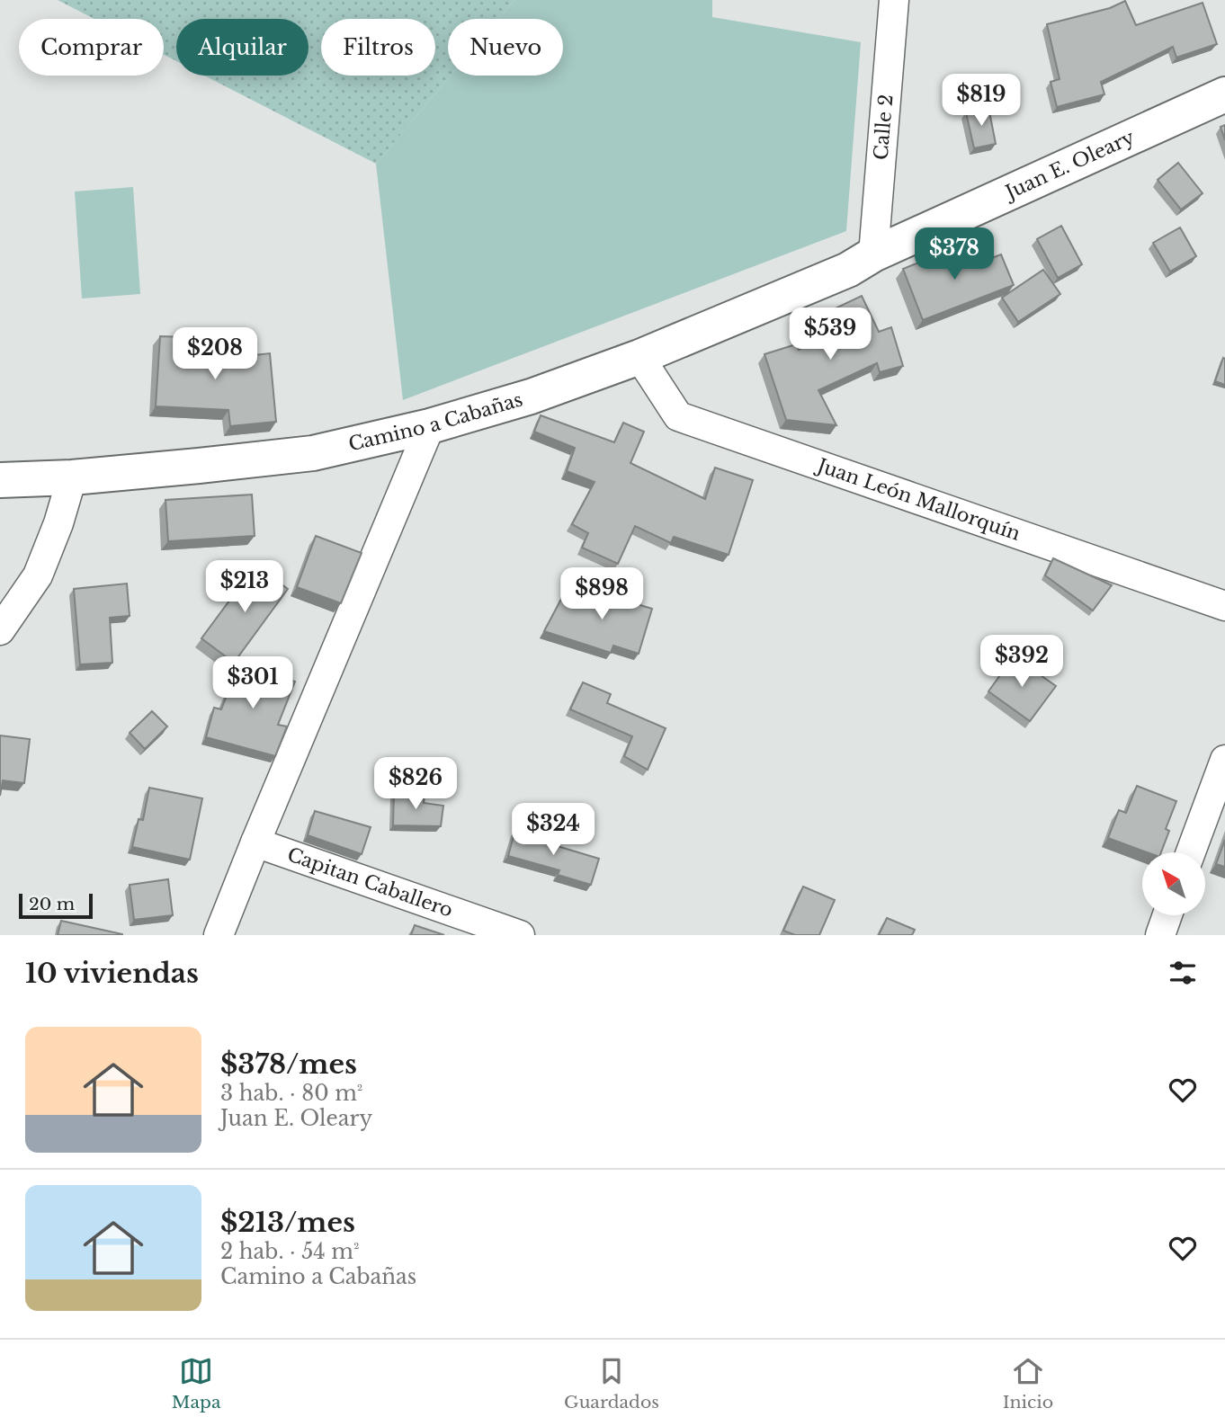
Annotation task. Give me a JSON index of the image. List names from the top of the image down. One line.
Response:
{"streets":{"street":["Calle 2","Juan E. Oleary","Camino a Cabañas","Juan León Mallorquín","Capitan Caballero"]},"crossings":[["Calle 2","Juan E. Oleary"],["Calle 2","Camino a Cabañas"],["Juan E. Oleary","Camino a Cabañas"],["Camino a Cabañas","Juan León Mallorquín"]],"scale_bar":"20 m","north":"top left","page":{"chip":["Comprar","Alquilar","Filtros","Nuevo"],"price":["$819","$378","$539","$208","$213","$898","$392","$301","$826","$324"],"scale":"20 m","heading":"10 viviendas","list":[{"name":"$378/mes","note":"3 hab. · 80 m² · Juan E. Oleary"},{"name":"$213/mes","note":"2 hab. · 54 m² · Camino a Cabañas"}],"tabs":["Mapa","Guardados","Inicio"]}}
